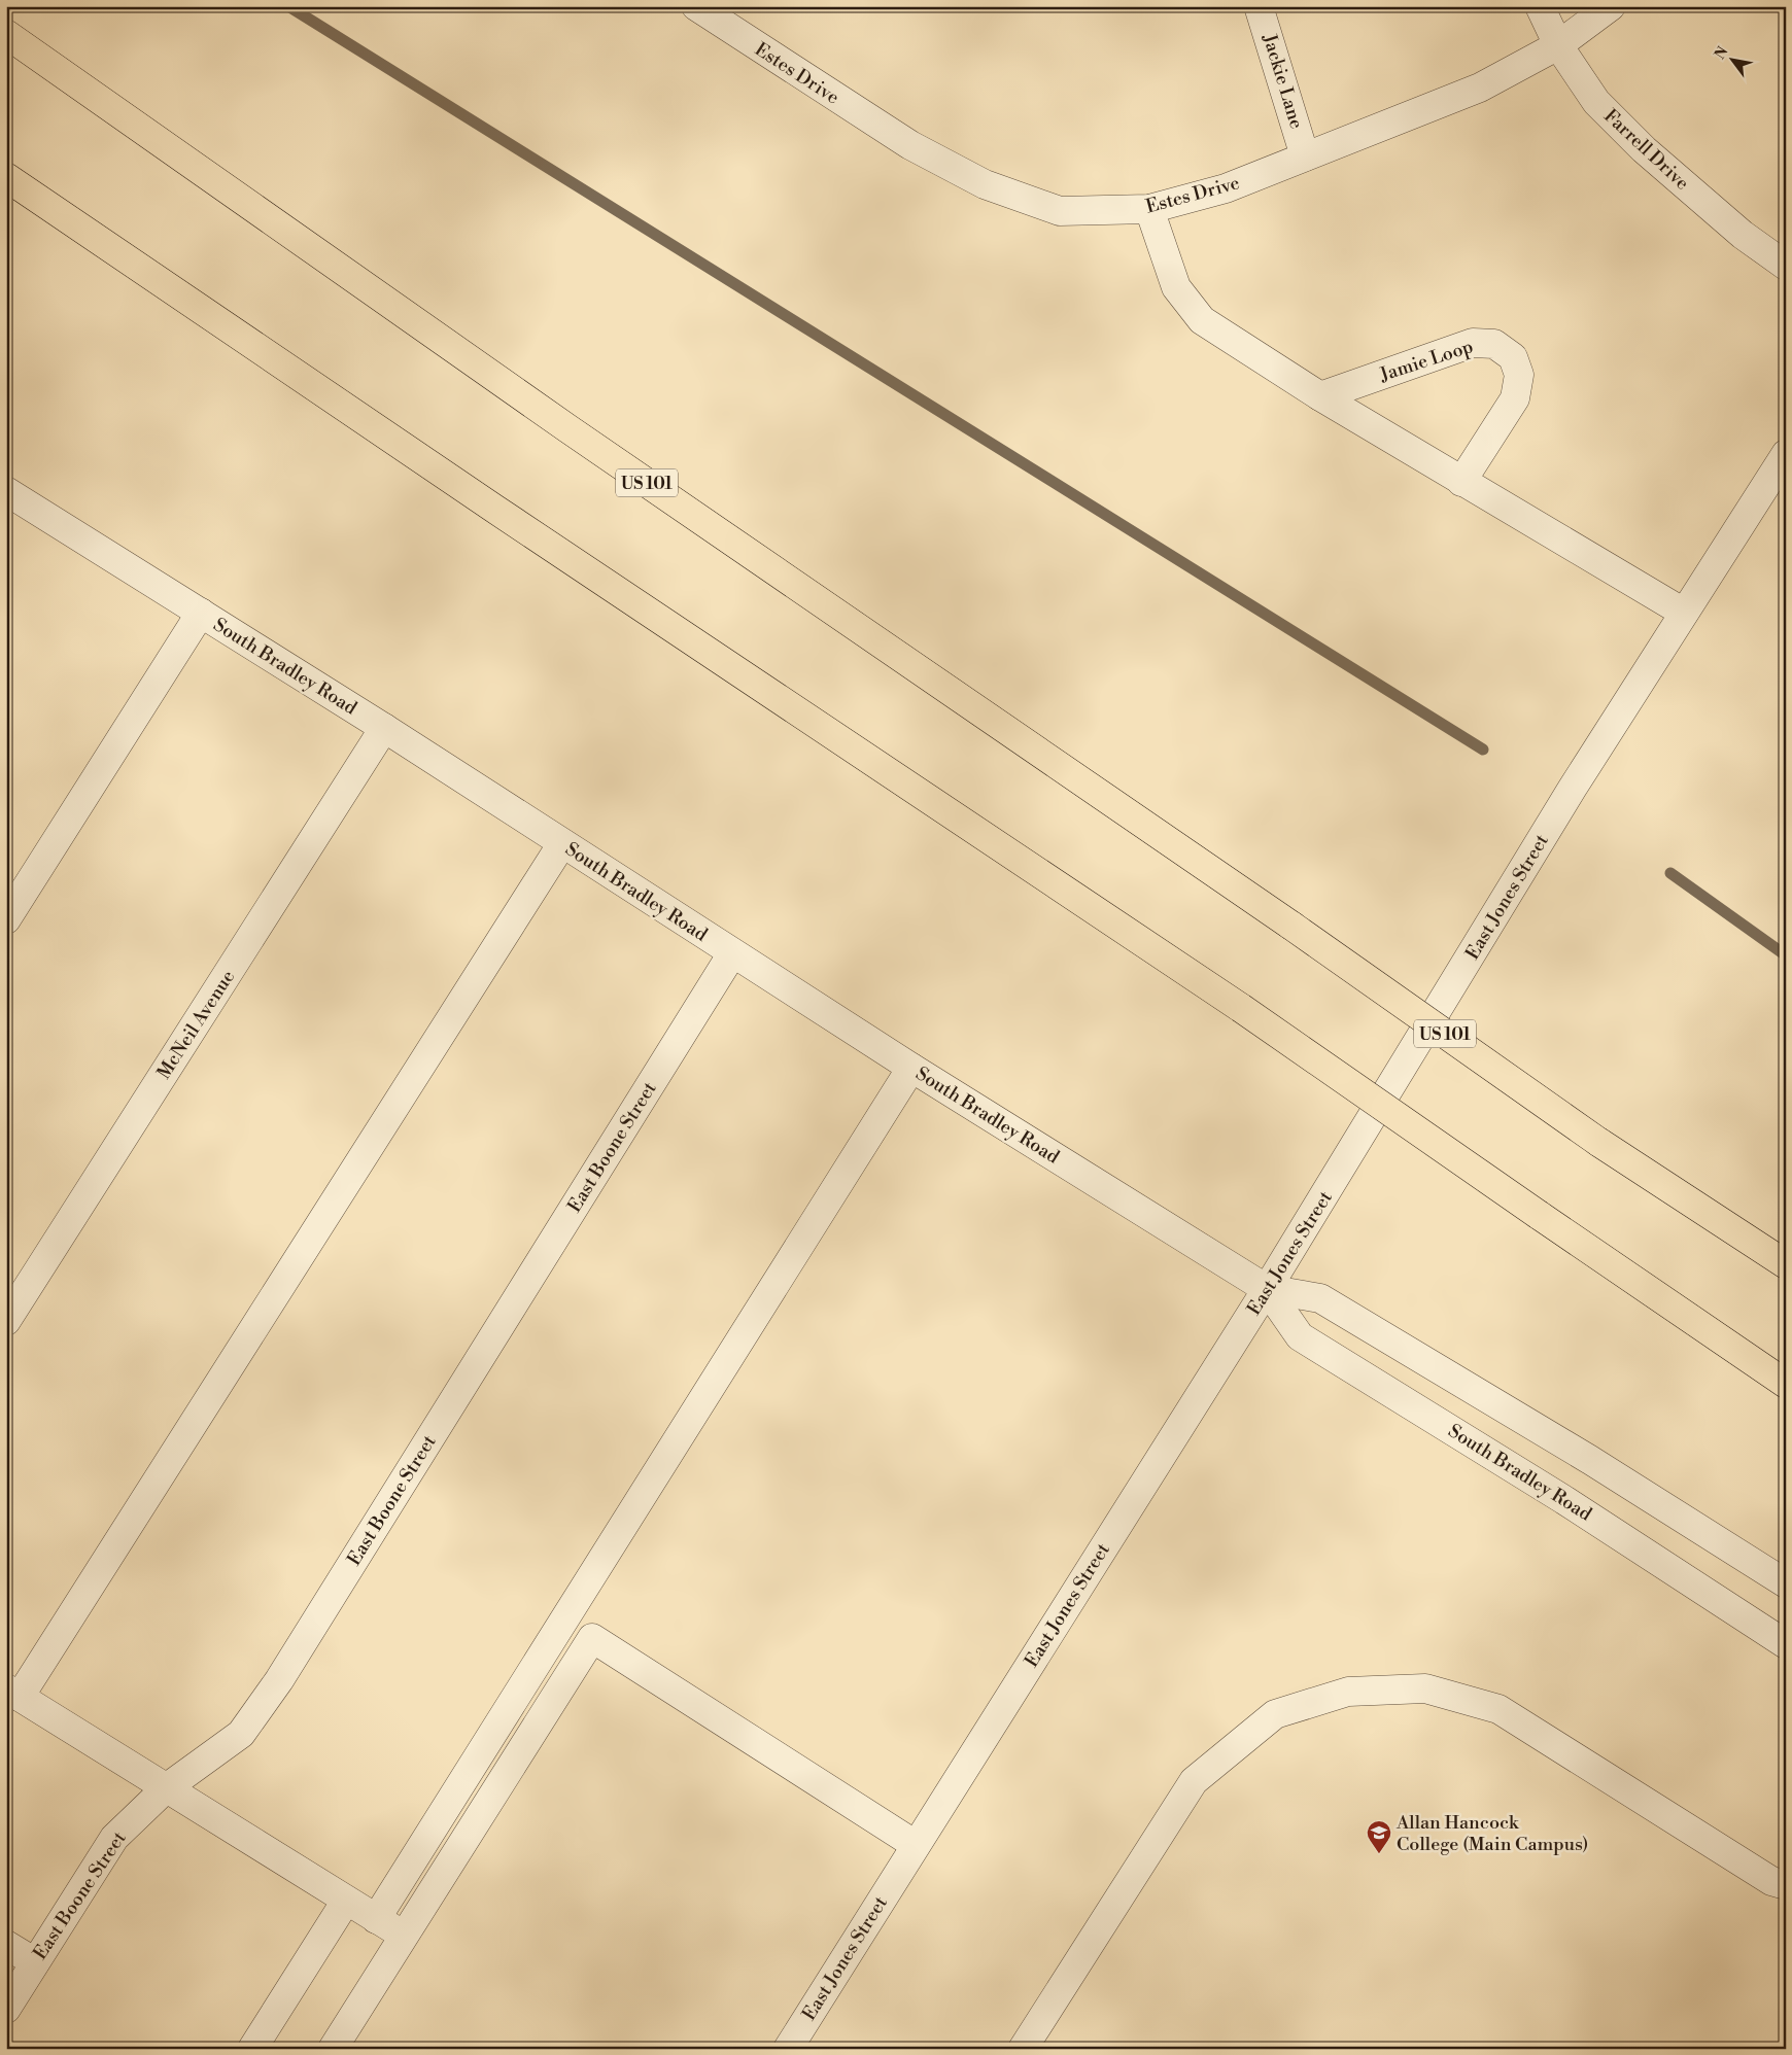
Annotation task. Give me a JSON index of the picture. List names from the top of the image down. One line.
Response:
{"streets":{"highway":["US 101"],"street":["Estes Drive","Jackie Lane","Farrell Drive","Jamie Loop","South Bradley Road","East Jones Street","McNeil Avenue","East Boone Street"]},"crossings":[["Estes Drive","Jackie Lane"],["Estes Drive","Farrell Drive"],["South Bradley Road","East Jones Street"],["South Bradley Road","McNeil Avenue"],["South Bradley Road","East Boone Street"]],"places":{"school or university":["Allan Hancock College (Main Campus)"]},"north":"top left"}
